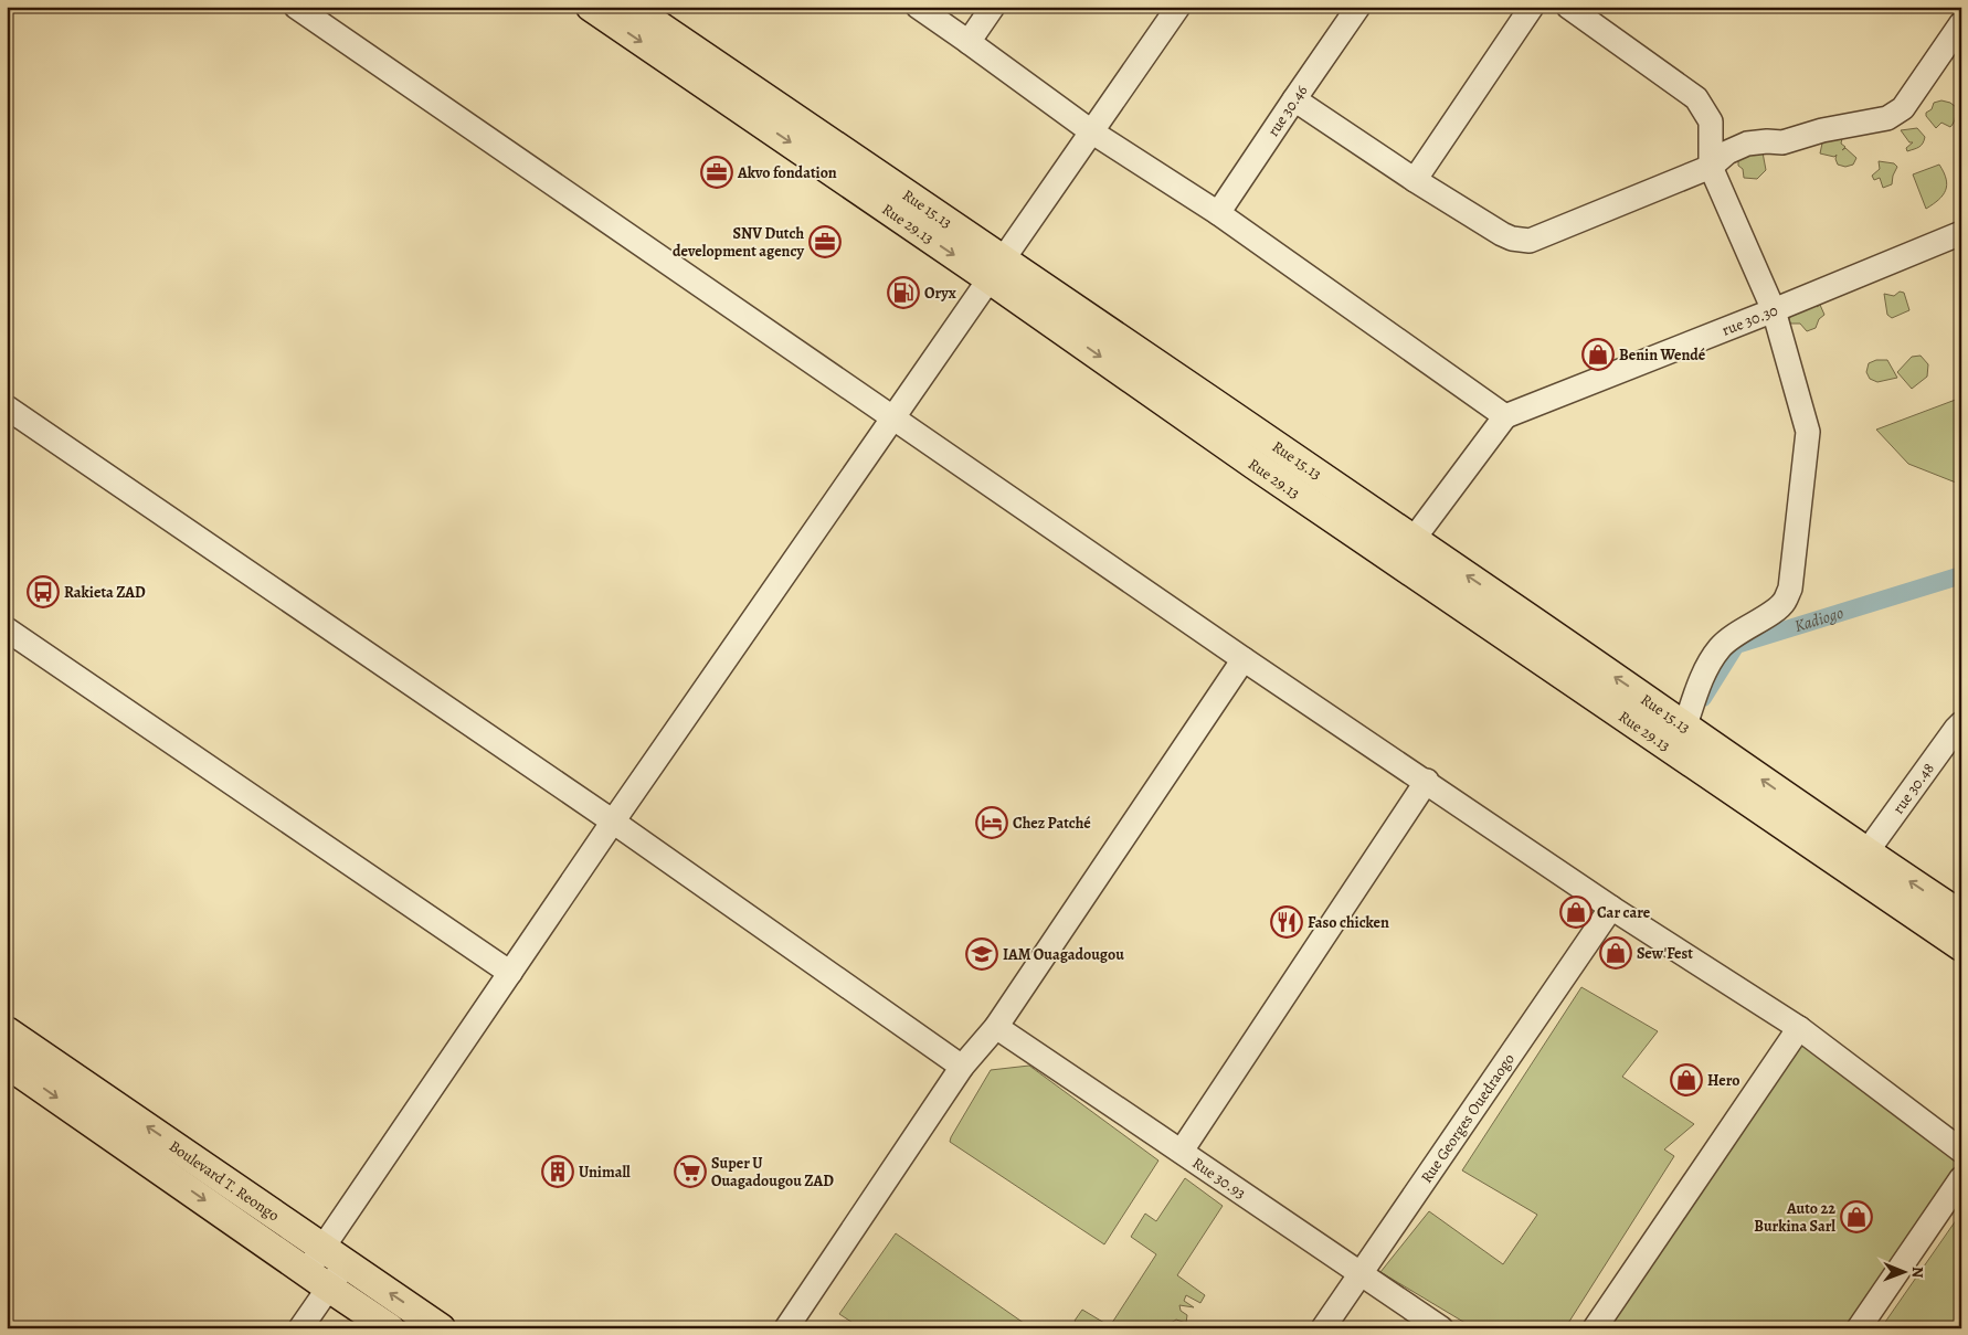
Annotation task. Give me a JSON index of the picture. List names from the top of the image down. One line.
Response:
{"streets":{"main road":["Rue 15.13","Rue 29.13","Boulevard T. Reongo"],"street":["rue 30.46","rue 30.30","rue 30.48","Rue Georges Ouedraogo","Rue 30.93"]},"crossings":[["Rue 15.13","Rue 29.13"],["Rue 15.13","rue 30.48"],["Rue Georges Ouedraogo","Rue 30.93"]],"one_way":["Rue 15.13","Rue 29.13"],"water":["Kadiogo"],"places":{"office":["Akvo fondation","SNV Dutch development agency"],"fuel station":["Oryx"],"shop":["Benin Wendé","Car care","Sew'Fest","Hero","Auto 22 Burkina Sarl"],"bus stop":["Rakieta ZAD"],"hotel":["Chez Patché"],"restaurant":["Faso chicken"],"school or university":["IAM Ouagadougou"],"building":["Unimall"],"supermarket":["Super U Ouagadougou ZAD"]},"north":"right"}
